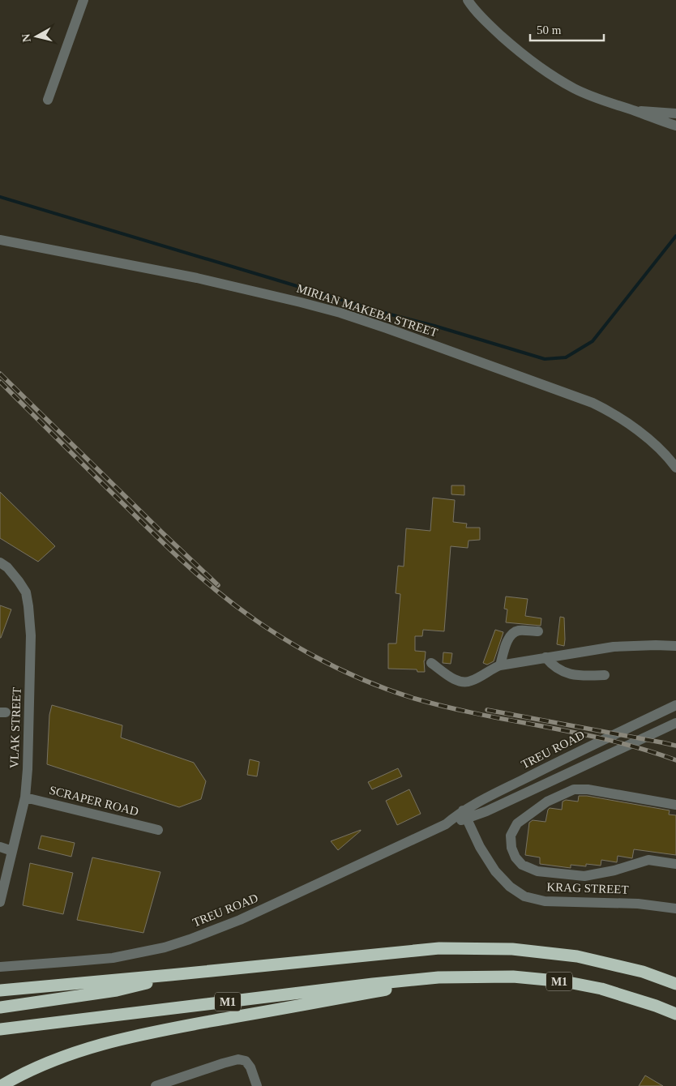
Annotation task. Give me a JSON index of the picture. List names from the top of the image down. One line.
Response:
{"streets":{"highway":["M1"],"street":["MIRIAN MAKEBA STREET","VLAK STREET","TREU ROAD","SCRAPER ROAD","KRAG STREET"]},"crossings":[["VLAK STREET","SCRAPER ROAD"],["TREU ROAD","KRAG STREET"]],"scale_bar":"50 m","north":"left"}
